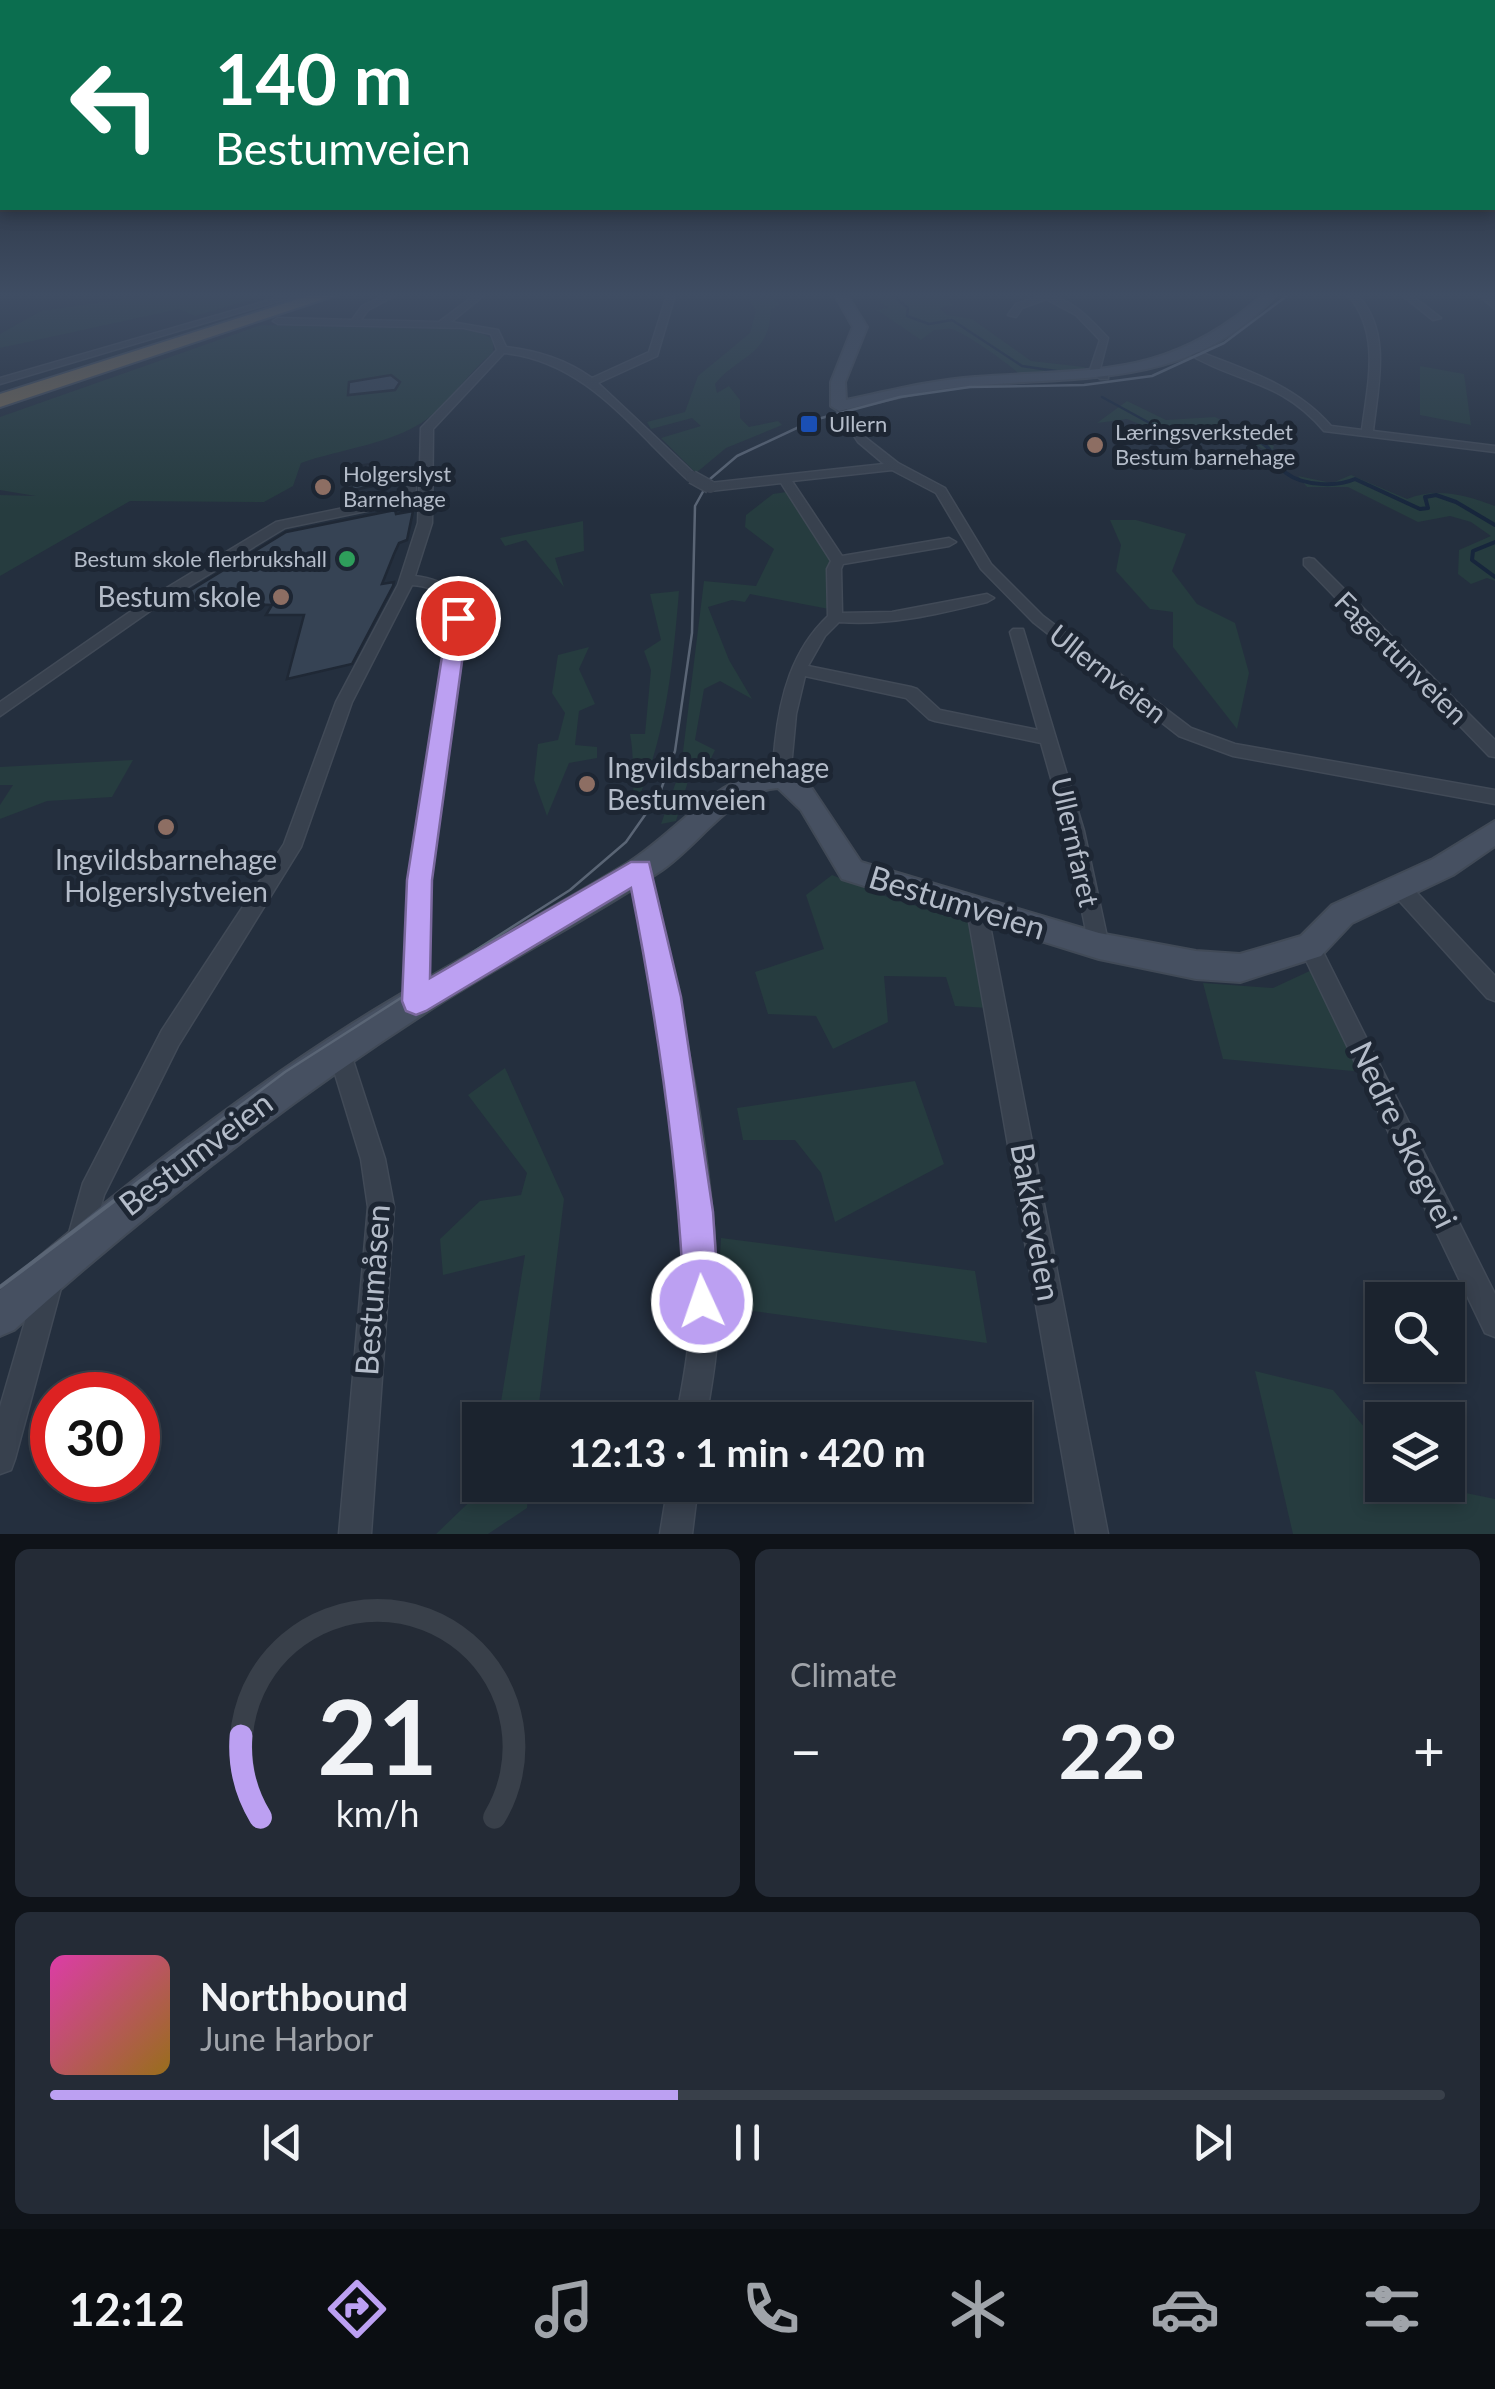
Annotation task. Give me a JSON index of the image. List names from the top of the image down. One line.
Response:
{"streets":{"street":["Fagertunveien","Ullernveien","Ullernfaret","Bestumveien","Nedre Skogvei","Bakkeveien","Bestumåsen"]},"crossings":[["Ullernfaret","Bestumveien"],["Bestumveien","Nedre Skogvei"],["Bestumveien","Bakkeveien"],["Bestumveien","Bestumåsen"]],"places":{"transit":["Ullern"],"other":["Læringsverkstedet Bestum barnehage","Holgerslyst Barnehage","Bestum skole flerbrukshall","Bestum skole","Ingvildsbarnehage Bestumveien","Ingvildsbarnehage Holgerslystveien"]},"page":{"turn":["140 m","Bestumveien"],"limit":"30","trip":"12:13 · 1 min · 420 m","tile":"Climate","heat":["−","22°","+"],"song":["Northbound","June Harbor"],"tabs":"12:12","gauge":["21","km/h"]}}
